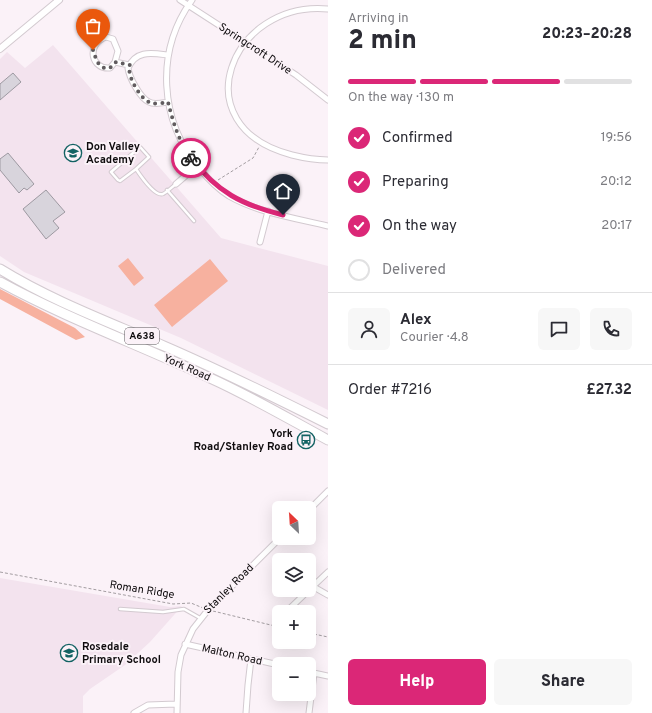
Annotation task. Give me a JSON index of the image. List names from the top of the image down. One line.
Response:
{"streets":{"highway":["A638","York Road"],"street":["Springcroft Drive","Stanley Road","Malton Road"],"path":["Roman Ridge"]},"crossings":[["Stanley Road","Roman Ridge"],["Stanley Road","Malton Road"]],"places":{"school or university":["Don Valley Academy","Rosedale Primary School"],"bus stop":["York Road/Stanley Road"]},"north":"top left","page":{"heading":["2 min","Arriving in","20:23–20:28"],"panel":["Alex","Courier · 4.8","Order #7216","£27.32"],"bar":"On the way · 130 m","list":[["Confirmed","19:56"],["Preparing","20:12"],["On the way","20:17"],"Delivered"],"map_buttons":["+","−"],"buttons":["Help","Share"]}}
